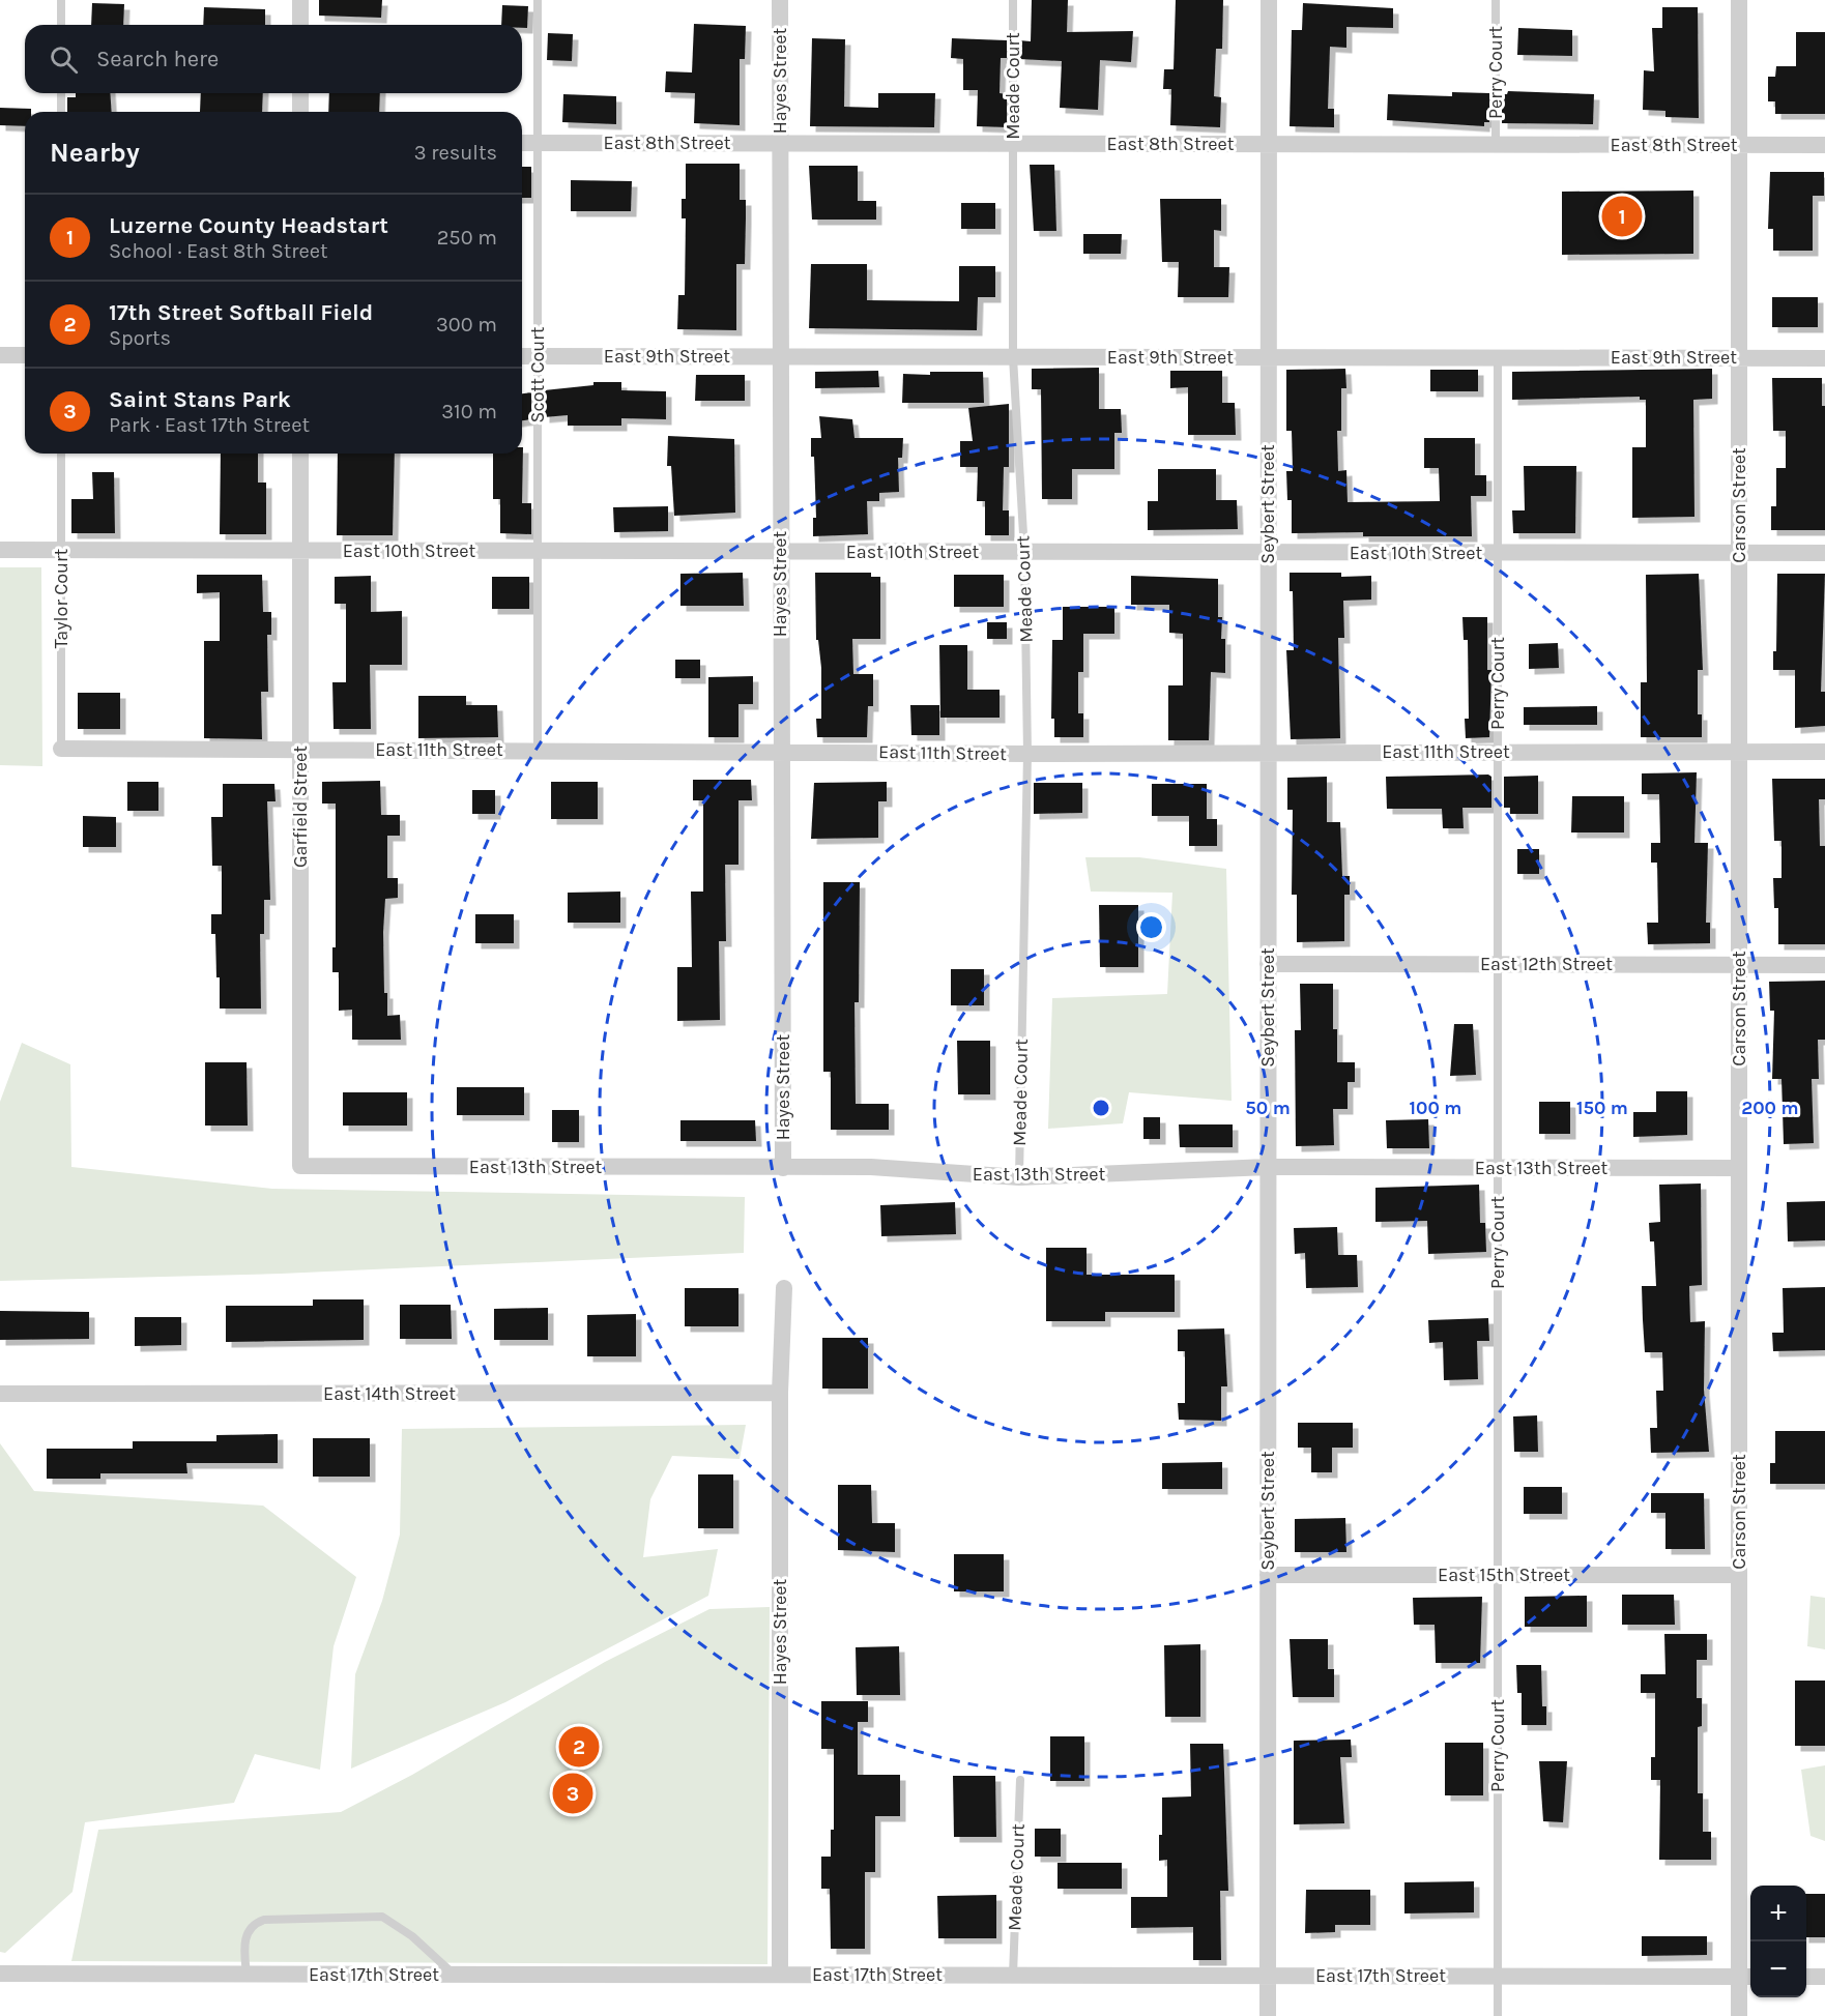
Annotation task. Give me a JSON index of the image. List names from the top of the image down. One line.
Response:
{"streets":{"street":["Hayes Street","East 8th Street","East 9th Street","Seybert Street","Carson Street","East 10th Street","East 11th Street","Garfield Street","East 12th Street","East 13th Street","East 14th Street","East 15th Street","East 17th Street"],"lane":["Perry Court","Meade Court","Scott Court","Taylor Court"]},"crossings":[["Perry Court","East 8th Street"],["Perry Court","East 9th Street"],["Perry Court","East 10th Street"],["Perry Court","East 11th Street"],["Perry Court","East 12th Street"],["Perry Court","East 13th Street"],["Perry Court","East 15th Street"],["Perry Court","East 17th Street"],["Hayes Street","East 8th Street"],["Hayes Street","East 9th Street"],["Hayes Street","East 10th Street"],["Hayes Street","East 11th Street"],["Hayes Street","East 13th Street"],["Hayes Street","East 14th Street"],["Hayes Street","East 17th Street"],["Meade Court","East 8th Street"],["Meade Court","East 9th Street"],["Meade Court","East 10th Street"],["Meade Court","East 11th Street"],["Meade Court","East 13th Street"],["Meade Court","East 17th Street"],["East 8th Street","Scott Court"],["East 8th Street","Seybert Street"],["East 8th Street","Carson Street"],["East 9th Street","Scott Court"],["East 9th Street","Seybert Street"],["East 9th Street","Carson Street"],["Scott Court","East 10th Street"],["Scott Court","East 11th Street"],["Seybert Street","East 10th Street"],["Seybert Street","East 11th Street"],["Seybert Street","East 12th Street"],["Seybert Street","East 13th Street"],["Seybert Street","East 15th Street"],["Seybert Street","East 17th Street"],["Carson Street","East 10th Street"],["Carson Street","East 11th Street"],["Carson Street","East 12th Street"],["Carson Street","East 13th Street"],["Carson Street","East 15th Street"],["Carson Street","East 17th Street"],["East 10th Street","Taylor Court"],["East 10th Street","Garfield Street"],["Taylor Court","East 11th Street"],["East 11th Street","Garfield Street"],["Garfield Street","East 13th Street"]],"page":{"search":"Search here","heading":["Nearby","3 results"],"list":[{"mark":"1","name":"Luzerne County Headstart","note":"School · East 8th Street","value":"250 m"},{"mark":"2","name":"17th Street Softball Field","note":"Sports","value":"300 m"},{"mark":"3","name":"Saint Stans Park","note":"Park · East 17th Street","value":"310 m"}],"pins":["1","2","3"],"map_buttons":["+","−"]},"rings":["50 m","100 m","150 m","200 m"]}
